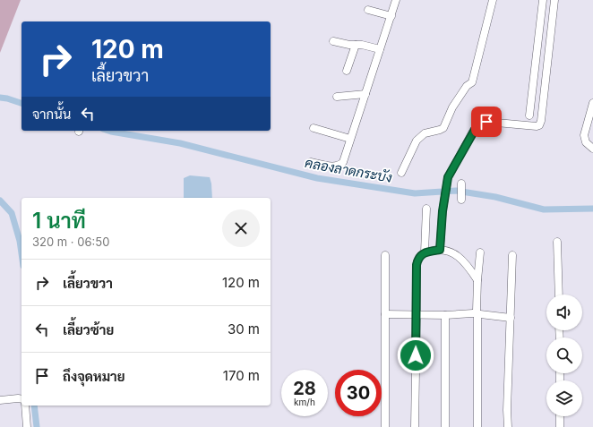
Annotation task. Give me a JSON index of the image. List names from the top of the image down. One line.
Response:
{"water":["คลองลาดกระบัง"],"page":{"turn":["120 m","เลี้ยวขวา"],"then":"จากนั้น","heading":["1 นาที","320 m · 06:50"],"list":[{"name":"เลี้ยวขวา","value":"120 m"},{"name":"เลี้ยวซ้าย","value":"30 m"},{"name":"ถึงจุดหมาย","value":"170 m"}],"speed":"28 km/h","limit":"30"}}
